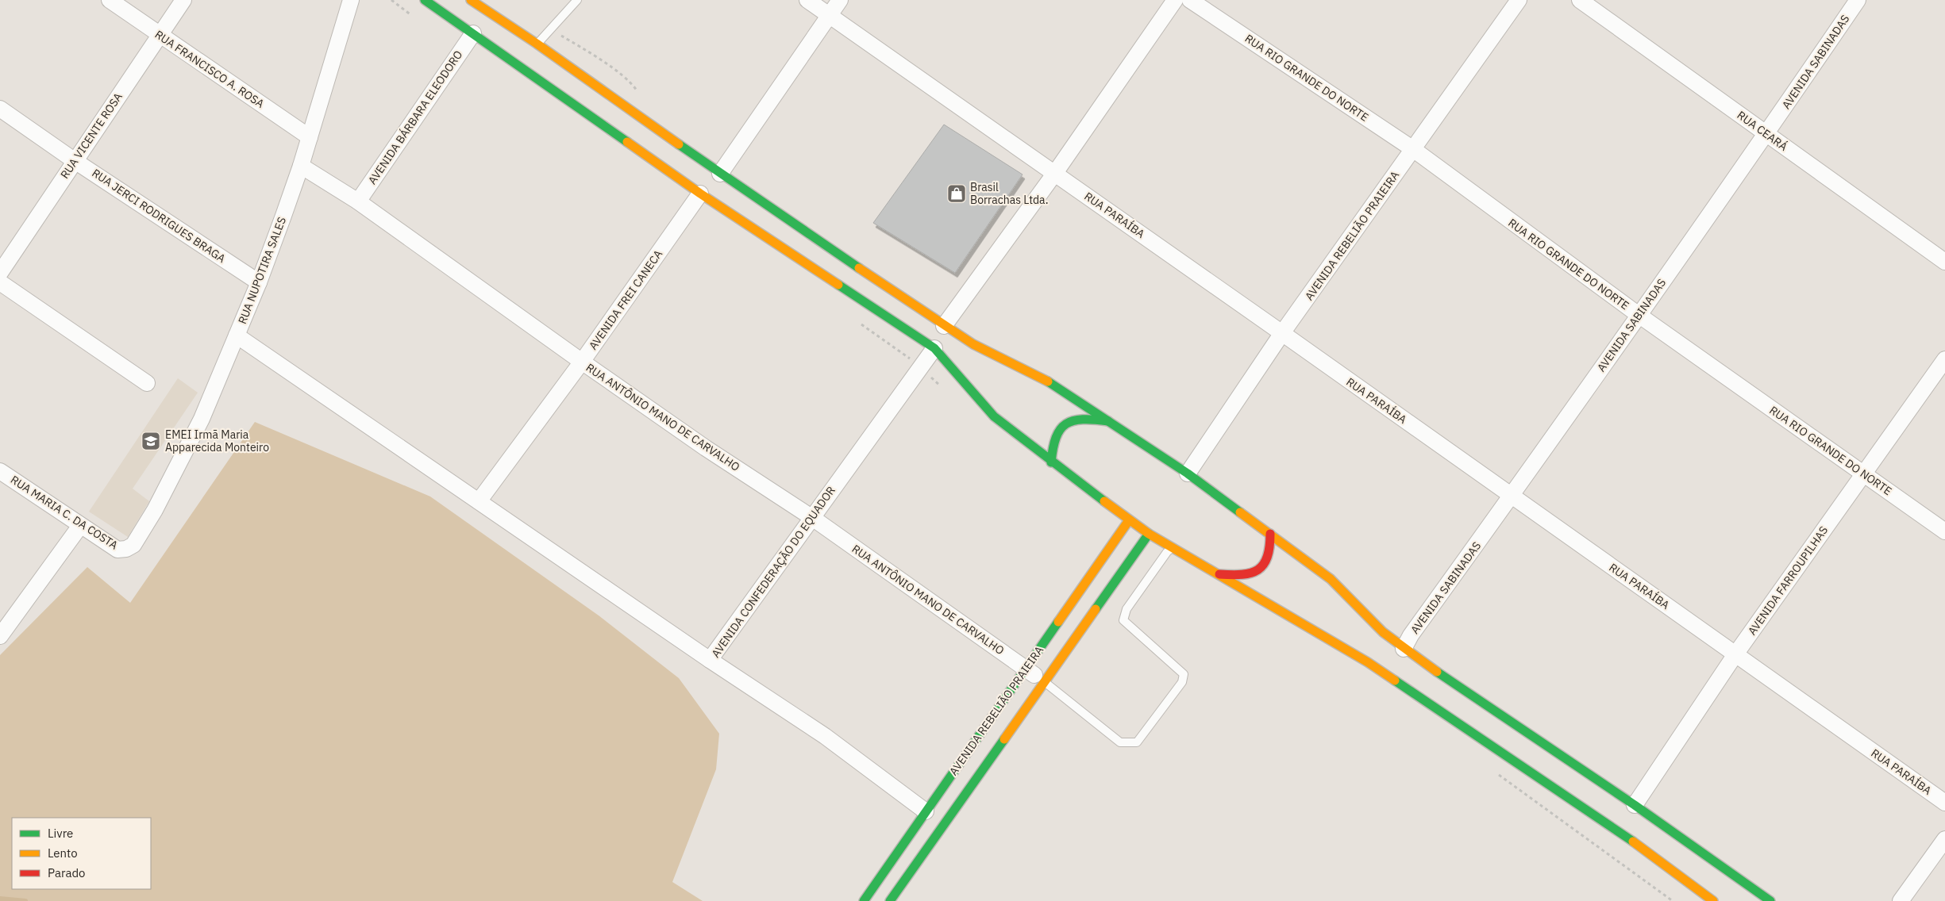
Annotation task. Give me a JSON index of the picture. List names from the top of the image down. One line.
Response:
{"streets":{"main road":["AVENIDA REBELIÃO PRAIEIRA"],"street":["AVENIDA SABINADAS","RUA FRANCISCO A. ROSA","RUA RIO GRANDE DO NORTE","AVENIDA BÁRBARA ELEODORO","RUA CEARÁ","RUA VICENTE ROSA","RUA PARAÍBA","RUA JERCI RODRIGUES BRAGA","RUA NUPOTIRA SALES","AVENIDA FREI CANECA","RUA ANTÔNIO MANO DE CARVALHO","RUA MARIA C. DA COSTA","AVENIDA CONFEDERAÇÃO DO EQUADOR","AVENIDA FARROUPILHAS"]},"crossings":[["AVENIDA SABINADAS","RUA RIO GRANDE DO NORTE"],["AVENIDA SABINADAS","RUA CEARÁ"],["AVENIDA SABINADAS","RUA PARAÍBA"],["RUA FRANCISCO A. ROSA","RUA VICENTE ROSA"],["RUA FRANCISCO A. ROSA","RUA NUPOTIRA SALES"],["RUA RIO GRANDE DO NORTE","AVENIDA REBELIÃO PRAIEIRA"],["RUA RIO GRANDE DO NORTE","AVENIDA FARROUPILHAS"],["AVENIDA BÁRBARA ELEODORO","RUA ANTÔNIO MANO DE CARVALHO"],["RUA VICENTE ROSA","RUA JERCI RODRIGUES BRAGA"],["RUA PARAÍBA","AVENIDA REBELIÃO PRAIEIRA"],["RUA PARAÍBA","AVENIDA FARROUPILHAS"],["RUA JERCI RODRIGUES BRAGA","RUA NUPOTIRA SALES"],["AVENIDA REBELIÃO PRAIEIRA","RUA ANTÔNIO MANO DE CARVALHO"],["AVENIDA REBELIÃO PRAIEIRA","AVENIDA CONFEDERAÇÃO DO EQUADOR"],["RUA NUPOTIRA SALES","RUA ANTÔNIO MANO DE CARVALHO"],["RUA NUPOTIRA SALES","RUA MARIA C. DA COSTA"],["AVENIDA FREI CANECA","RUA ANTÔNIO MANO DE CARVALHO"],["RUA ANTÔNIO MANO DE CARVALHO","AVENIDA CONFEDERAÇÃO DO EQUADOR"]],"places":{"shop":["Brasil Borrachas Ltda."],"school or university":["EMEI Irmã Maria Apparecida Monteiro"]},"legend":["Livre","Lento","Parado"]}
